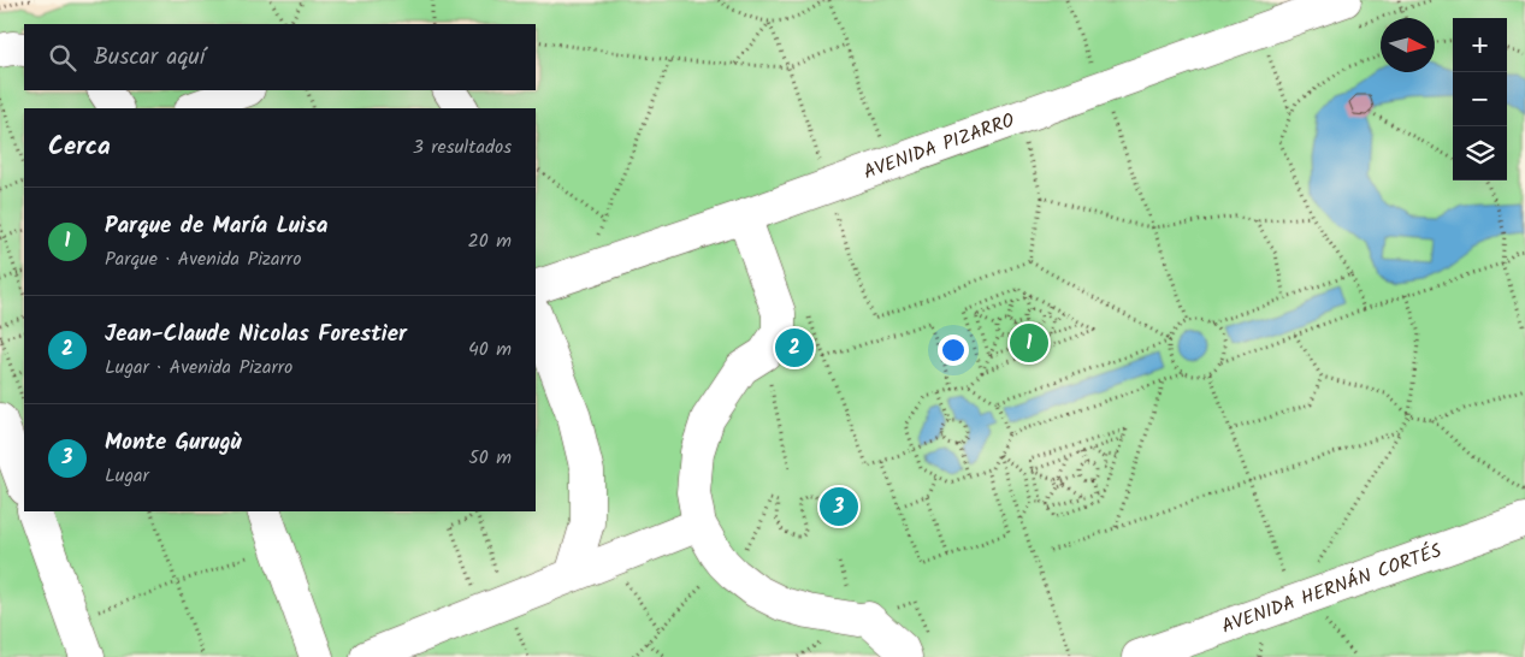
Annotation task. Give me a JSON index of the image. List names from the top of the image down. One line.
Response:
{"streets":{"street":["AVENIDA PIZARRO","AVENIDA HERNÁN CORTÉS"]},"north":"right","page":{"map_buttons":["+","−"],"search":"Buscar aquí","heading":["Cerca","3 resultados"],"list":[{"mark":"1","name":"Parque de María Luisa","note":"Parque · Avenida Pizarro","value":"20 m"},{"mark":"2","name":"Jean-Claude Nicolas Forestier","note":"Lugar · Avenida Pizarro","value":"40 m"},{"mark":"3","name":"Monte Gurugù","note":"Lugar","value":"50 m"}],"pins":["1","2","3"]}}
